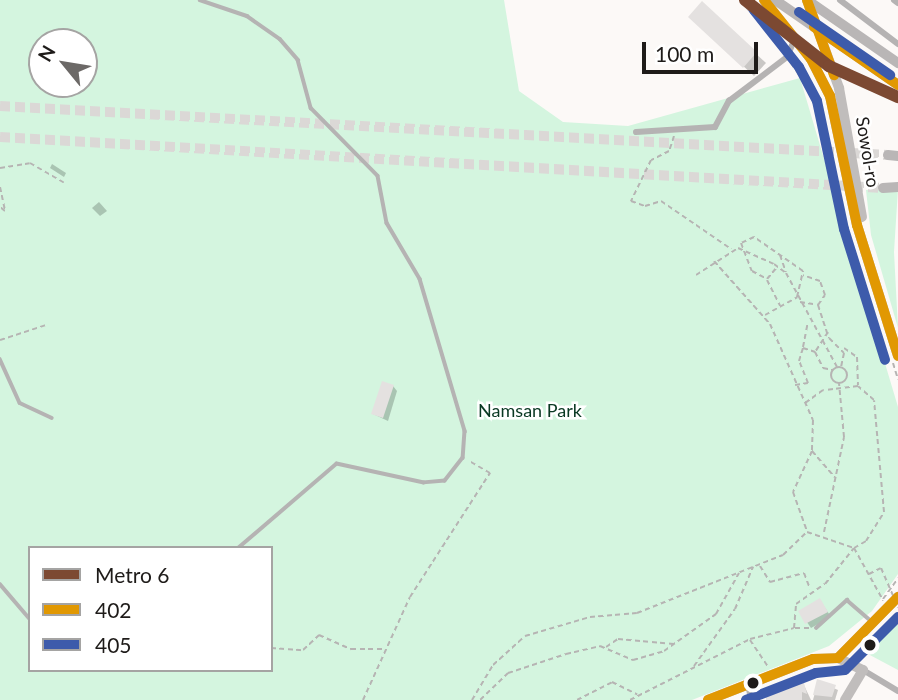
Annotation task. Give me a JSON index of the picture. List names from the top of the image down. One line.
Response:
{"streets":{"main road":["Sowol-ro"]},"parks":["Namsan Park"],"lines":["metro line 6","transit line 402","transit line 405"],"legend":["Metro 6","402","405"],"scale_bar":"100 m","north":"top left"}
